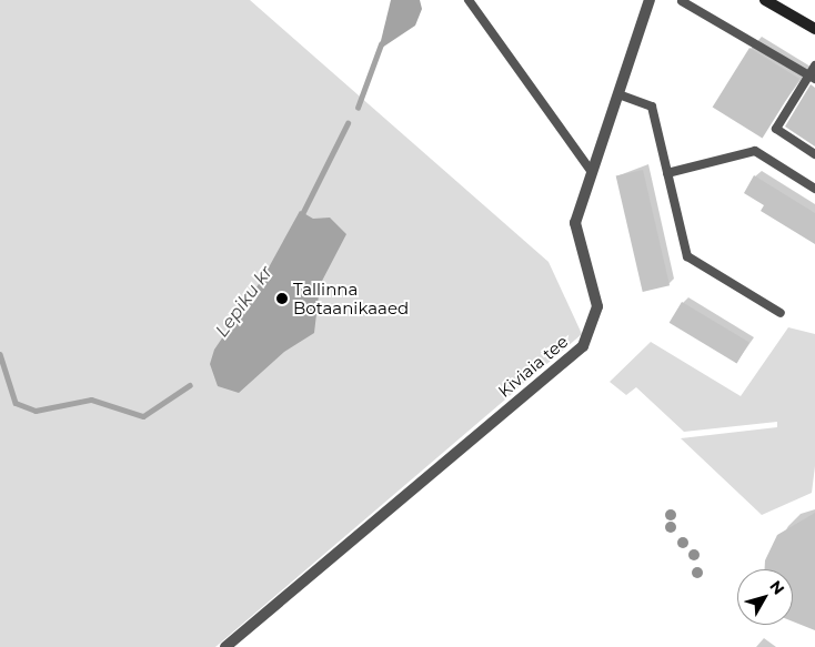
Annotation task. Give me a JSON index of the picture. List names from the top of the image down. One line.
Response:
{"streets":{"street":["Kiviaia tee"]},"water":["Lepiku kr"],"places":["Tallinna Botaanikaaed"],"north":"top right"}
